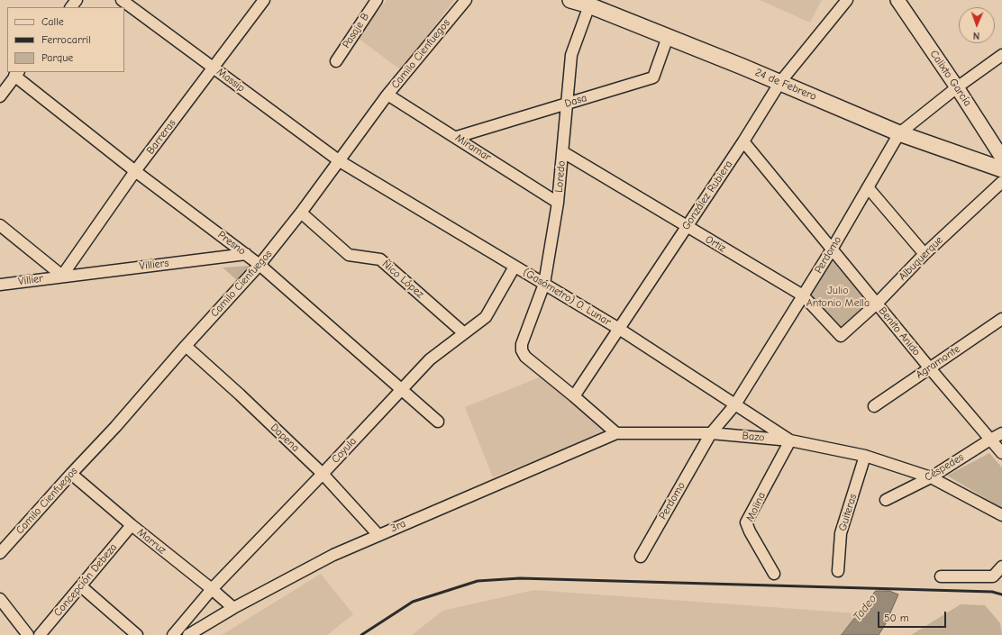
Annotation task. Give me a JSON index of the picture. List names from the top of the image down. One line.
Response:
{"streets":{"main road":["24 de Febrero"],"street":["Pasaje B","Camilo Cienfuegos","Calixto García","Massip","Dasa","Barreras","Miramar","Loredo","González Rubiera","Presno","Ortiz","Perdomo","Albuquerque","Villiers","Ñico López","Villier","(Gasómetro) O. Lunar","Benito Anido","Agramonte","Bazo","Dapena","Coyula","Céspedes","Molina","Guiteras","3ra","Marruz","Concepción Debeza"]},"crossings":[["Camilo Cienfuegos","Massip"],["Camilo Cienfuegos","Miramar"],["Camilo Cienfuegos","Presno"],["Camilo Cienfuegos","Ñico López"],["Camilo Cienfuegos","(Gasómetro) O. Lunar"],["Camilo Cienfuegos","Dapena"],["Camilo Cienfuegos","Marruz"],["Calixto García","Perdomo"],["Massip","Barreras"],["Massip","(Gasómetro) O. Lunar"],["24 de Febrero","Dasa"],["24 de Febrero","Loredo"],["24 de Febrero","González Rubiera"],["24 de Febrero","Perdomo"],["Dasa","Miramar"],["Dasa","Loredo"],["Barreras","Presno"],["Barreras","Villiers"],["Barreras","Villier"],["Miramar","Loredo"],["Loredo","González Rubiera"],["Loredo","Ortiz"],["Loredo","(Gasómetro) O. Lunar"],["González Rubiera","Ortiz"],["González Rubiera","(Gasómetro) O. Lunar"],["González Rubiera","Benito Anido"],["Presno","Villiers"],["Presno","Coyula"],["Ortiz","Perdomo"],["Ortiz","Albuquerque"],["Perdomo","(Gasómetro) O. Lunar"],["Perdomo","Benito Anido"],["Perdomo","Bazo"],["Albuquerque","Benito Anido"],["Villiers","Villier"],["Ñico López","Coyula"],["(Gasómetro) O. Lunar","Bazo"],["(Gasómetro) O. Lunar","Coyula"],["(Gasómetro) O. Lunar","Molina"],["Benito Anido","Agramonte"],["Benito Anido","Céspedes"],["Bazo","Céspedes"],["Bazo","Molina"],["Bazo","Guiteras"],["Bazo","3ra"],["Dapena","Coyula"],["Dapena","3ra"],["Coyula","Marruz"],["3ra","Marruz"],["Marruz","Concepción Debeza"]],"water":["Tadeo"],"parks":["Julio Antonio Mella"],"legend":["Calle","Ferrocarril","Parque"],"scale_bar":"50 m","north":"bottom"}
